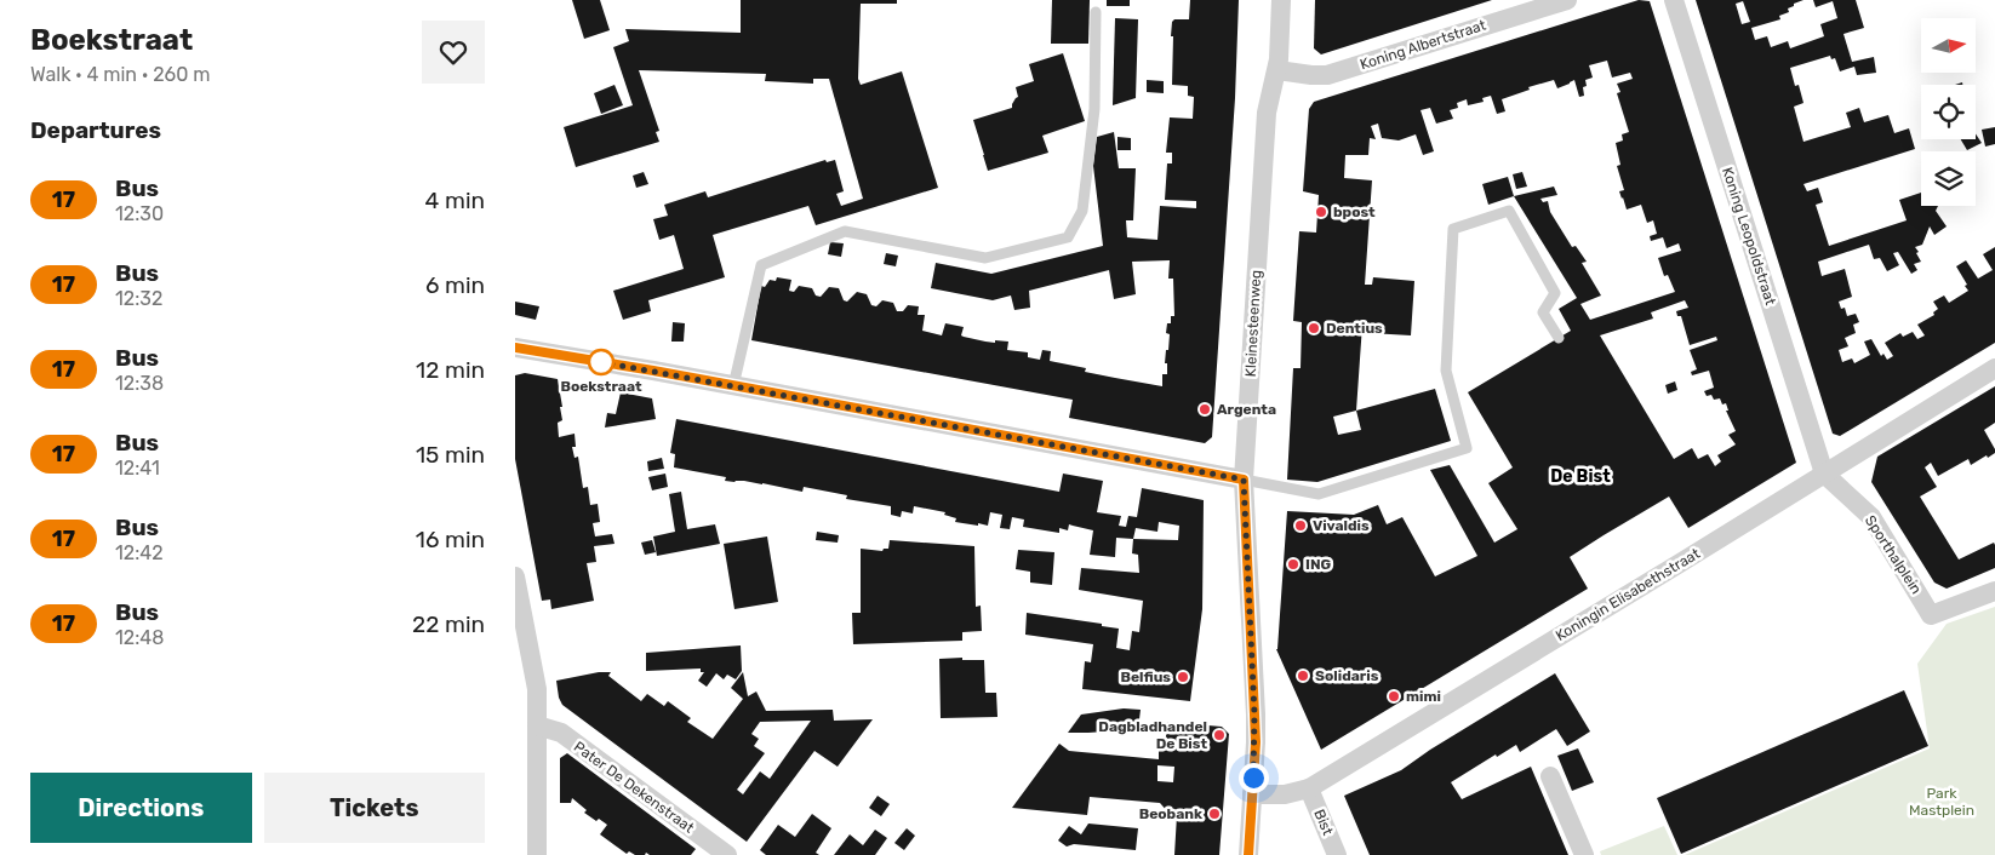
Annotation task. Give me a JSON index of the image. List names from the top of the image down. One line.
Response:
{"streets":{"street":["Koning Albertstraat","Koning Leopoldstraat","Kleinesteenweg","Sporthalplein","Koningin Elisabethstraat","Pater De Dekenstraat","Bist"]},"crossings":[["Koning Albertstraat","Kleinesteenweg"],["Koning Leopoldstraat","Sporthalplein"],["Koning Leopoldstraat","Koningin Elisabethstraat"],["Kleinesteenweg","Koningin Elisabethstraat"],["Sporthalplein","Koningin Elisabethstraat"],["Koningin Elisabethstraat","Bist"]],"districts":["De Bist"],"parks":["Park Mastplein"],"places":["bpost","Dentius","Boekstraat","Argenta","Vivaldis","ING","Solidaris","Belfius","mimi","Dagbladhandel De Bist","Beobank"],"lines":["bus line 17"],"north":"right","page":{"heading":[["Boekstraat","Walk · 4 min · 260 m"],"Departures"],"list":[{"mark":"17","name":"Bus","note":"12:30","value":"4 min"},{"mark":"17","name":"Bus","note":"12:32","value":"6 min"},{"mark":"17","name":"Bus","note":"12:38","value":"12 min"},{"mark":"17","name":"Bus","note":"12:41","value":"15 min"},{"mark":"17","name":"Bus","note":"12:42","value":"16 min"},{"mark":"17","name":"Bus","note":"12:48","value":"22 min"}],"buttons":["Directions","Tickets"]}}
